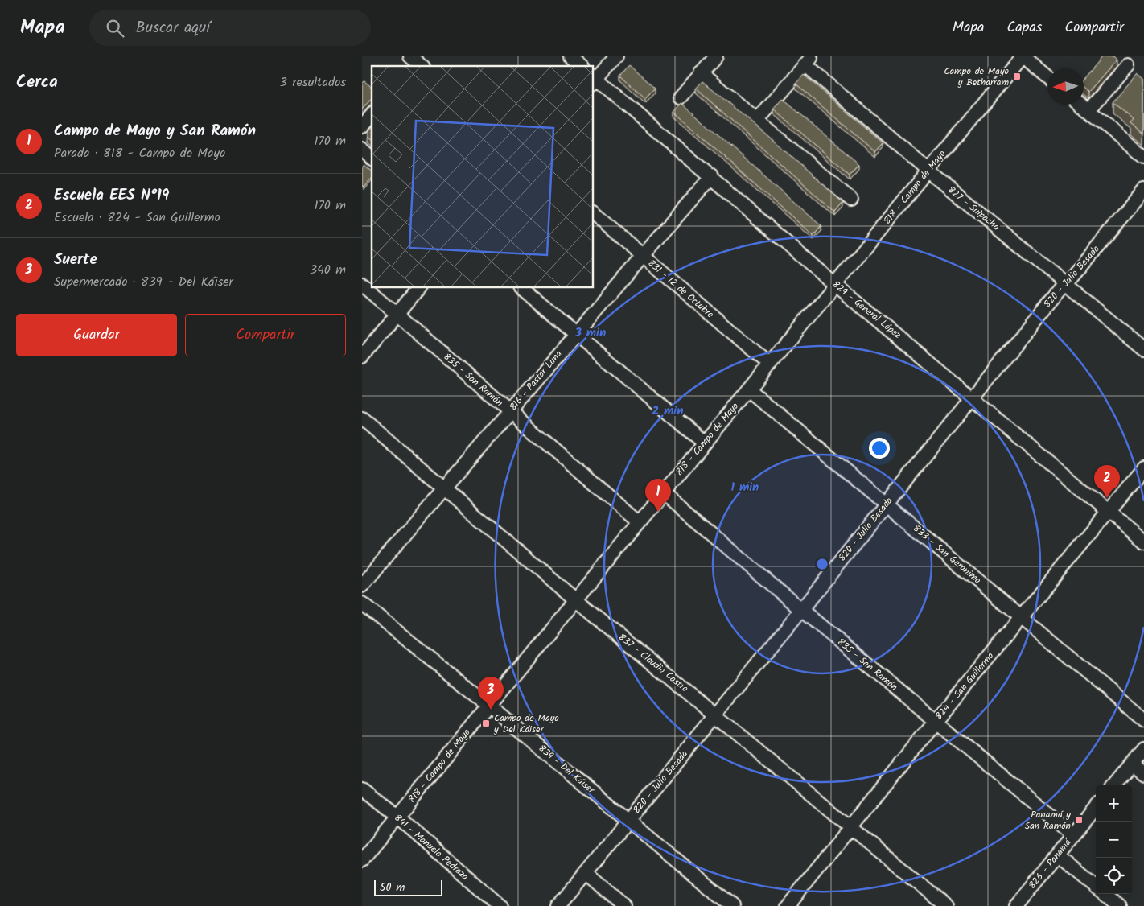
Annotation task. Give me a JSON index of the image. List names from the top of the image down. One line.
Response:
{"streets":{"street":["818 - Campo de Mayo","827 - Suipacha","820 - Julio Besada","831 - 12 de Octubre","829 - General López","835 - San Ramón","816 - Pastor Luna","833 - San Gerónimo","837 - Claudio Castro","824 - San Guillermo","839 - Del Káiser","841 - Manuela Pedraza","826 - Panamá"]},"crossings":[["818 - Campo de Mayo","827 - Suipacha"],["818 - Campo de Mayo","831 - 12 de Octubre"],["818 - Campo de Mayo","829 - General López"],["818 - Campo de Mayo","835 - San Ramón"],["818 - Campo de Mayo","833 - San Gerónimo"],["818 - Campo de Mayo","837 - Claudio Castro"],["818 - Campo de Mayo","839 - Del Káiser"],["818 - Campo de Mayo","841 - Manuela Pedraza"],["827 - Suipacha","820 - Julio Besada"],["820 - Julio Besada","829 - General López"],["820 - Julio Besada","835 - San Ramón"],["820 - Julio Besada","833 - San Gerónimo"],["820 - Julio Besada","837 - Claudio Castro"],["820 - Julio Besada","839 - Del Káiser"],["831 - 12 de Octubre","816 - Pastor Luna"],["829 - General López","816 - Pastor Luna"],["829 - General López","824 - San Guillermo"],["835 - San Ramón","816 - Pastor Luna"],["835 - San Ramón","824 - San Guillermo"],["835 - San Ramón","826 - Panamá"],["816 - Pastor Luna","837 - Claudio Castro"],["833 - San Gerónimo","824 - San Guillermo"],["837 - Claudio Castro","824 - San Guillermo"]],"places":{"transit":["Campo de Mayo y Betharram","Campo de Mayo y Del Káiser","Panamá y San Ramón"]},"scale_bar":"50 m","north":"left","page":{"header":"Mapa","search":"Buscar aquí","nav":["Mapa","Capas","Compartir"],"heading":["Cerca","3 resultados"],"list":[{"mark":"1","name":"Campo de Mayo y San Ramón","note":"Parada · 818 - Campo de Mayo","value":"170 m"},{"mark":"2","name":"Escuela EES N°19","note":"Escuela · 824 - San Guillermo","value":"170 m"},{"mark":"3","name":"Suerte","note":"Supermercado · 839 - Del Káiser","value":"340 m"}],"buttons":["Guardar","Compartir"],"pins":["2","1","3"],"map_buttons":["+","−"],"scale":"50 m"},"rings":["3 min","2 min","1 min"]}
